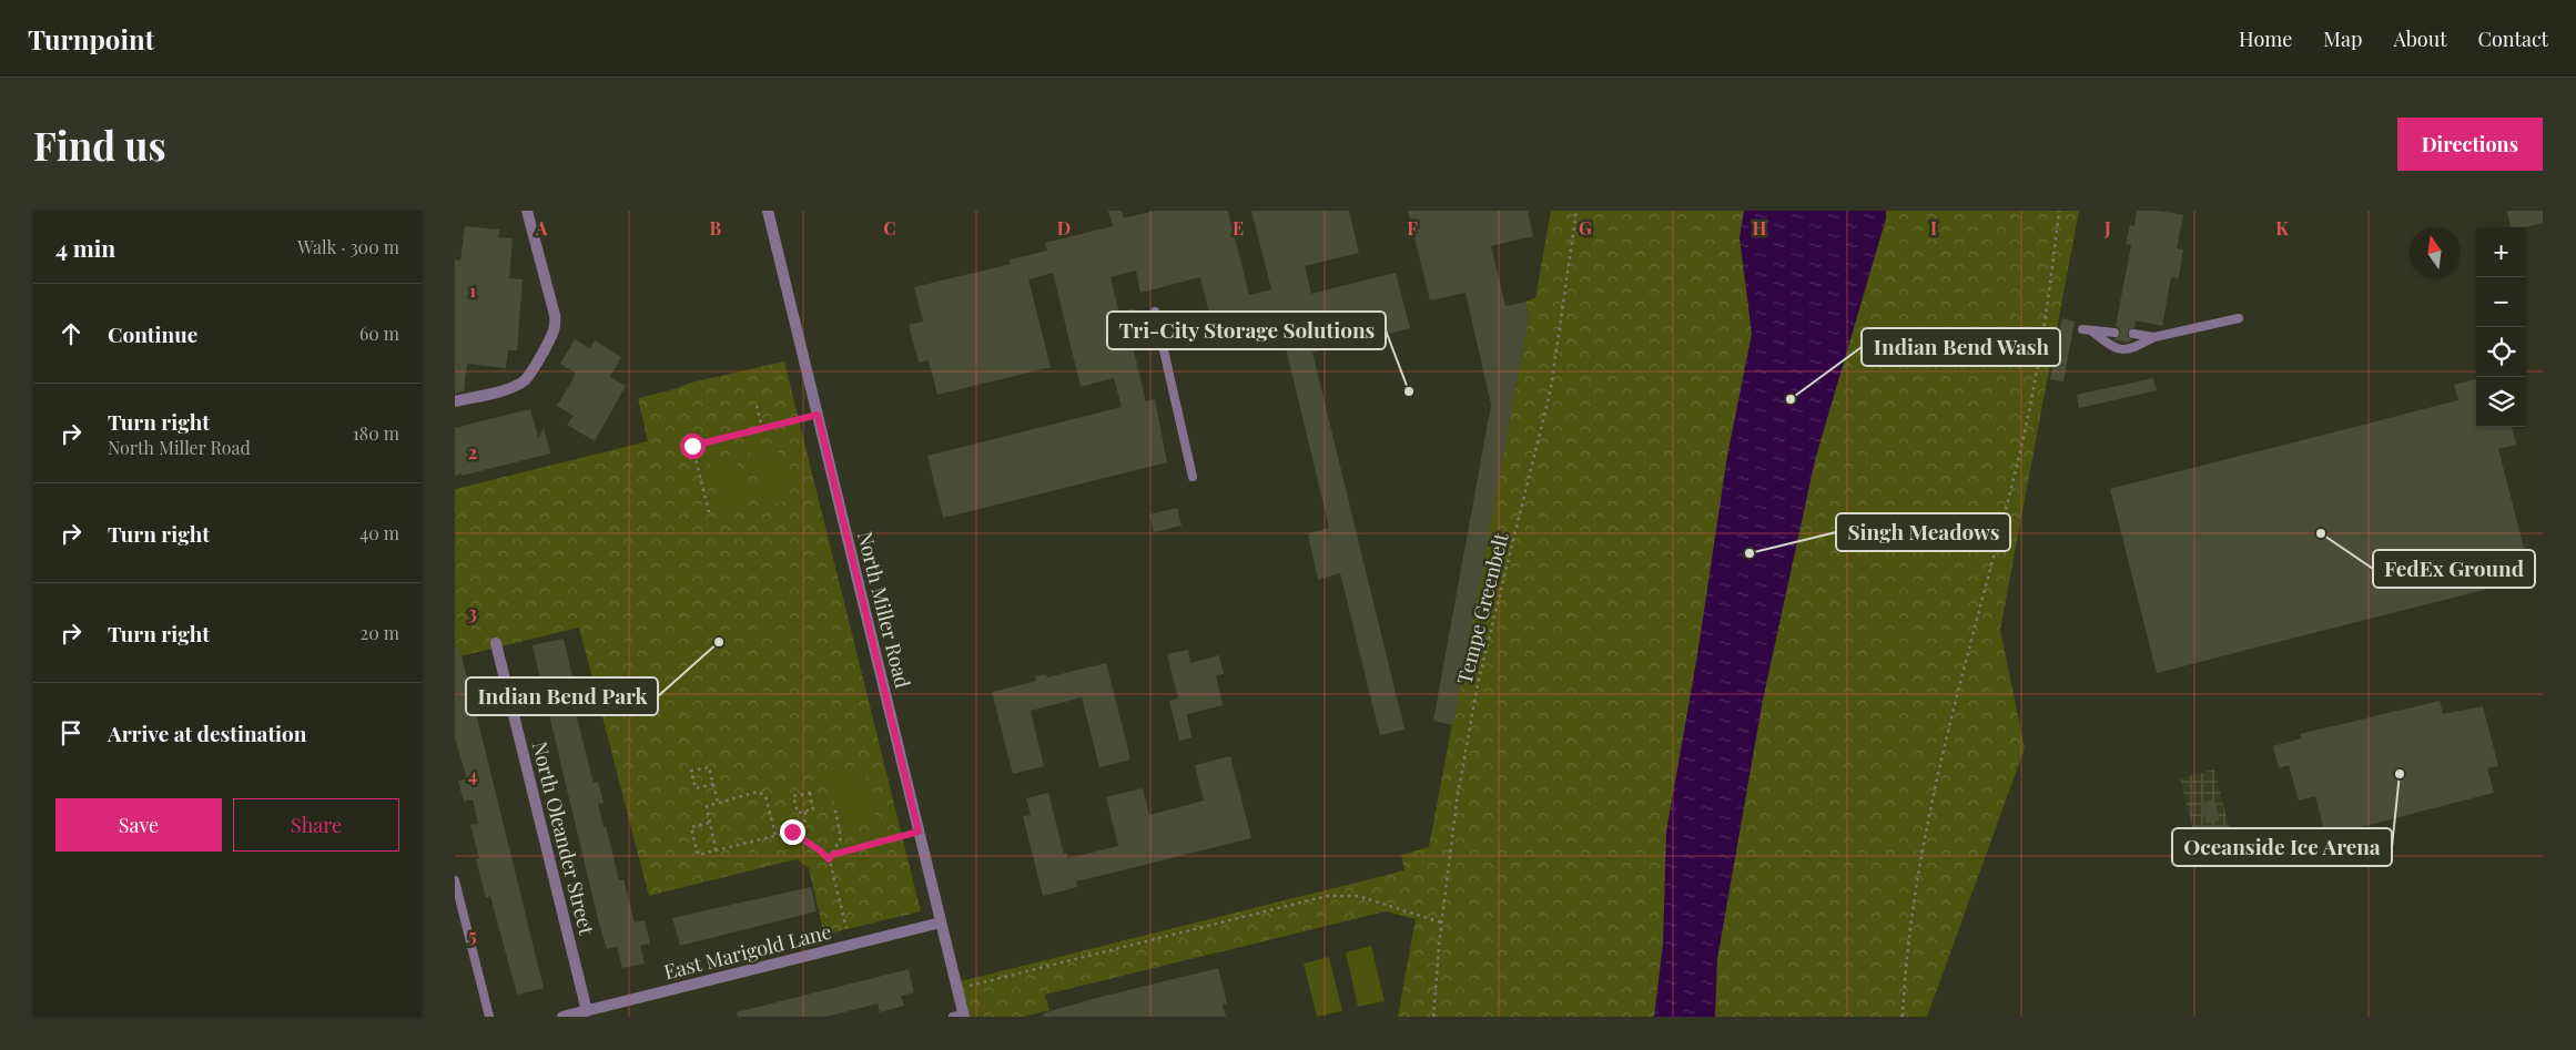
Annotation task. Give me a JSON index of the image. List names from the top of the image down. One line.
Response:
{"streets":{"street":["North Miller Road","North Oleander Street","East Marigold Lane"],"path":["Tempe Greenbelt"]},"crossings":[["North Miller Road","East Marigold Lane"],["North Oleander Street","East Marigold Lane"]],"places":["Tri-City Storage Solutions","Indian Bend Wash","FedEx Ground","Singh Meadows","Indian Bend Park","Oceanside Ice Arena"],"north":"top","page":{"header":"Turnpoint","nav":["Home","Map","About","Contact"],"buttons":["Directions",["Save","Share"]],"title":"Find us","heading":["4 min","Walk · 300 m"],"map_buttons":["+","−"],"list":[["Continue","60 m"],["Turn right","North Miller Road","180 m"],["Turn right","40 m"],["Turn right","20 m"],"Arrive at destination"]},"grid":{"columns":["A","B","C","D","E","F","G","H","I","J","K"],"rows":["1","2","3","4","5"]}}
